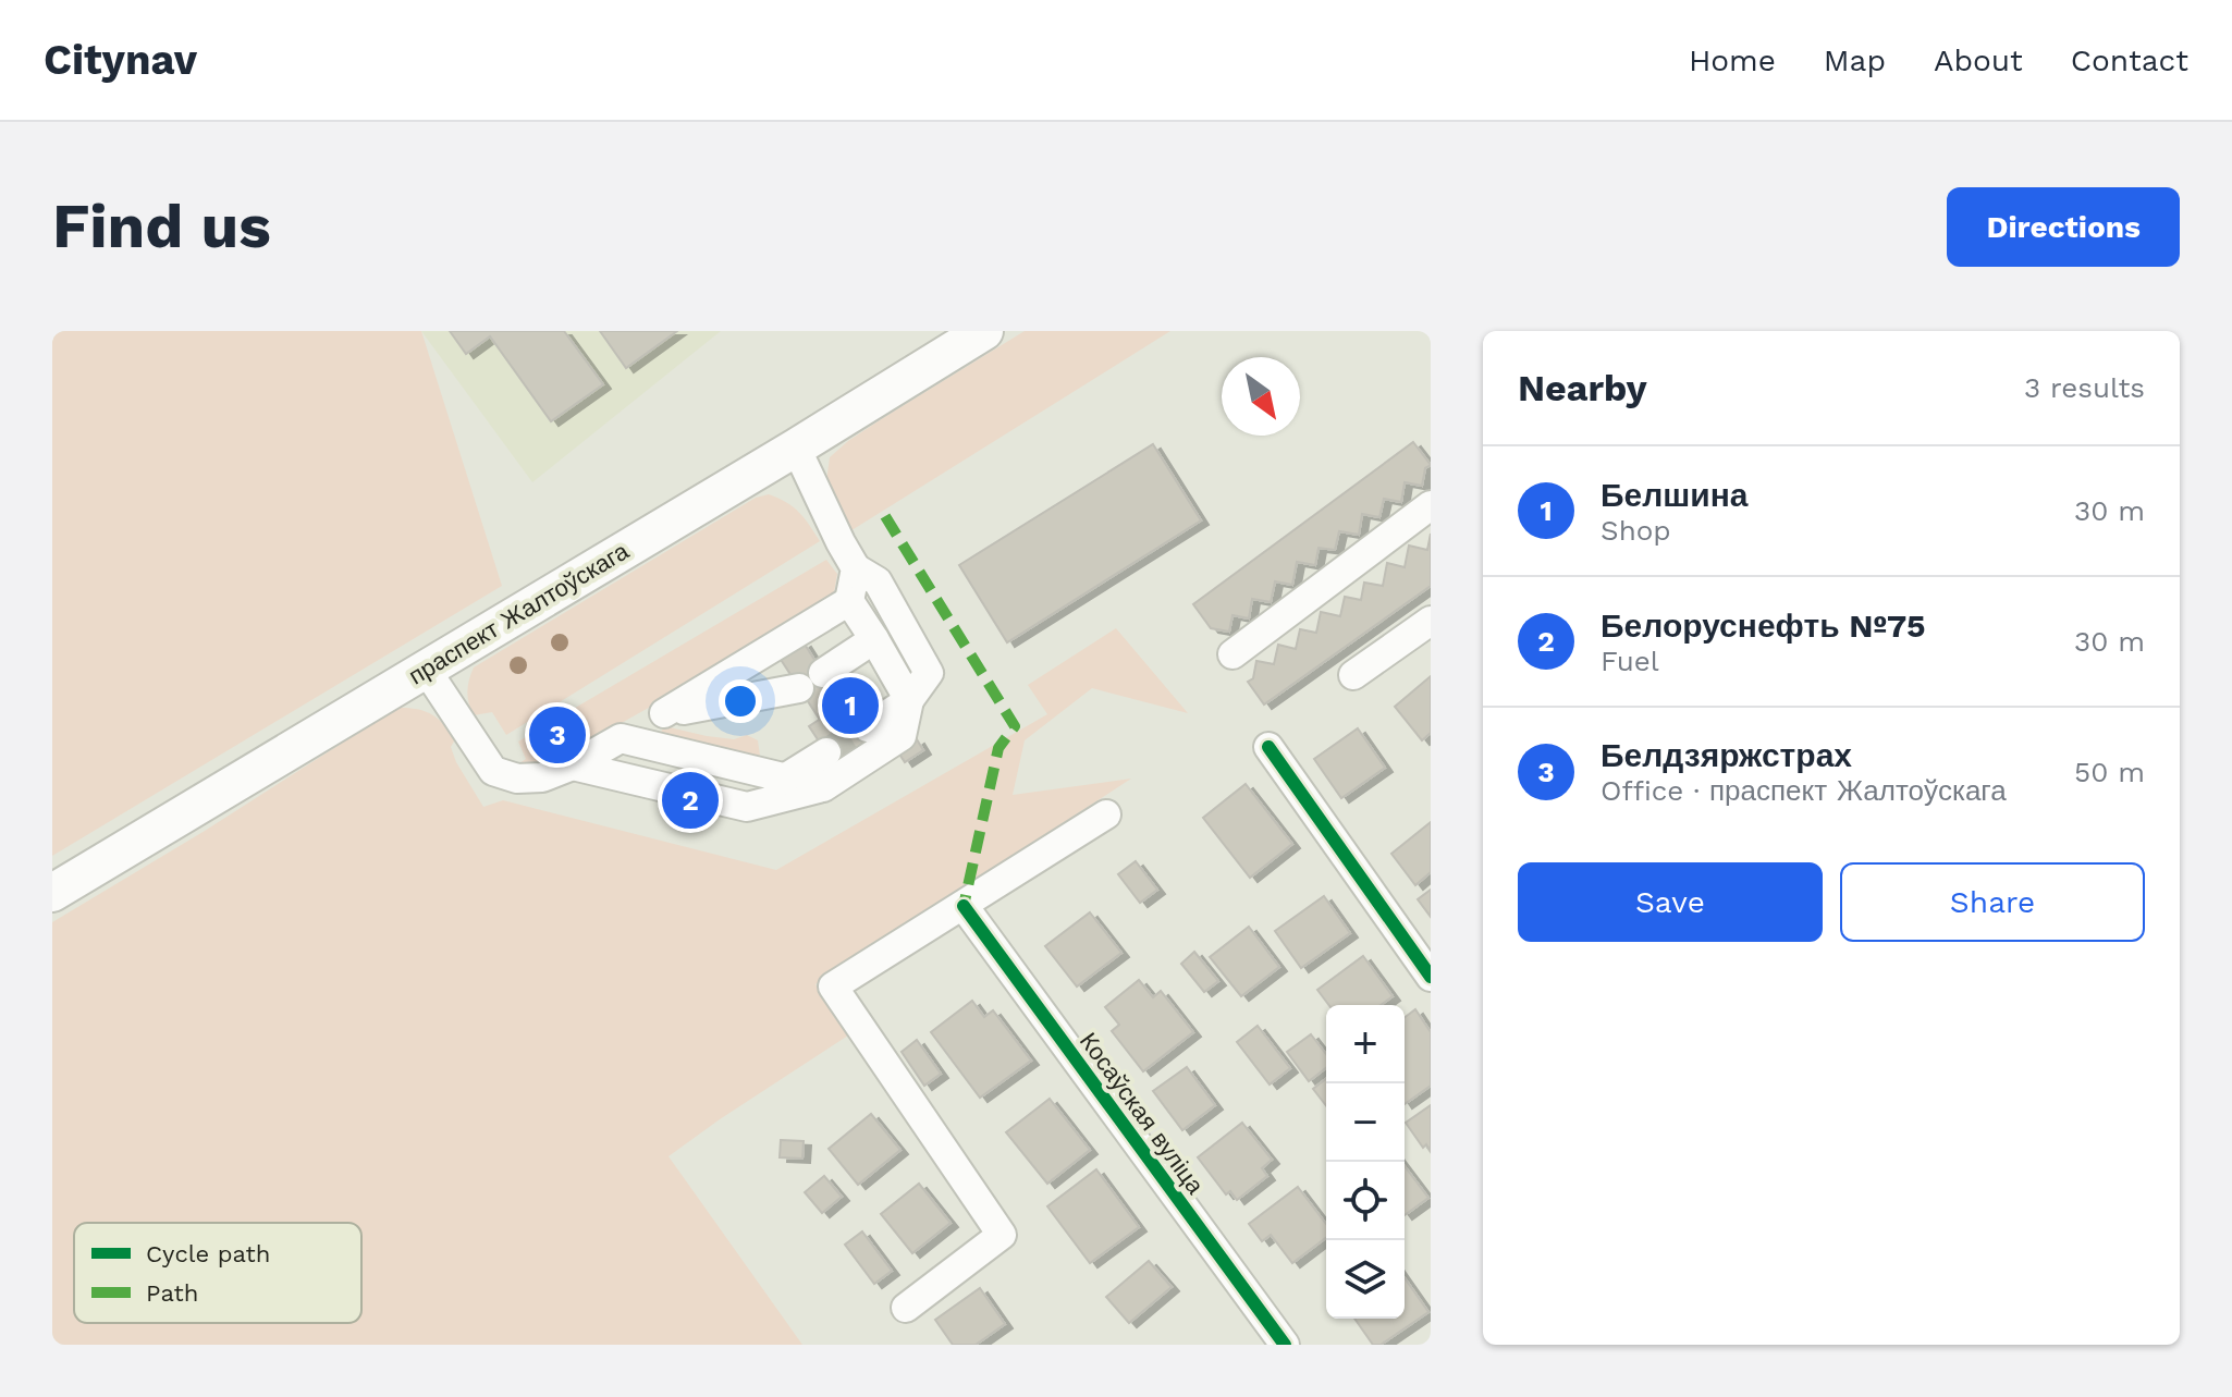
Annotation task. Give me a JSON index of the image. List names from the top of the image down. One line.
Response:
{"streets":{"main road":["праспект Жалтоўскага"],"street":["Косаўская вуліца"]},"legend":["Cycle path","Path"],"north":"bottom right","page":{"header":"Citynav","nav":["Home","Map","About","Contact"],"buttons":["Directions",["Save","Share"]],"title":"Find us","heading":["Nearby","3 results"],"list":[{"mark":"1","name":"Белшина","note":"Shop","value":"30 m"},{"mark":"2","name":"Белоруснефть №75","note":"Fuel","value":"30 m"},{"mark":"3","name":"Белдзяржстрах","note":"Office · праспект Жалтоўскага","value":"50 m"}],"pins":["1","3","2"],"map_buttons":["+","−"]}}
